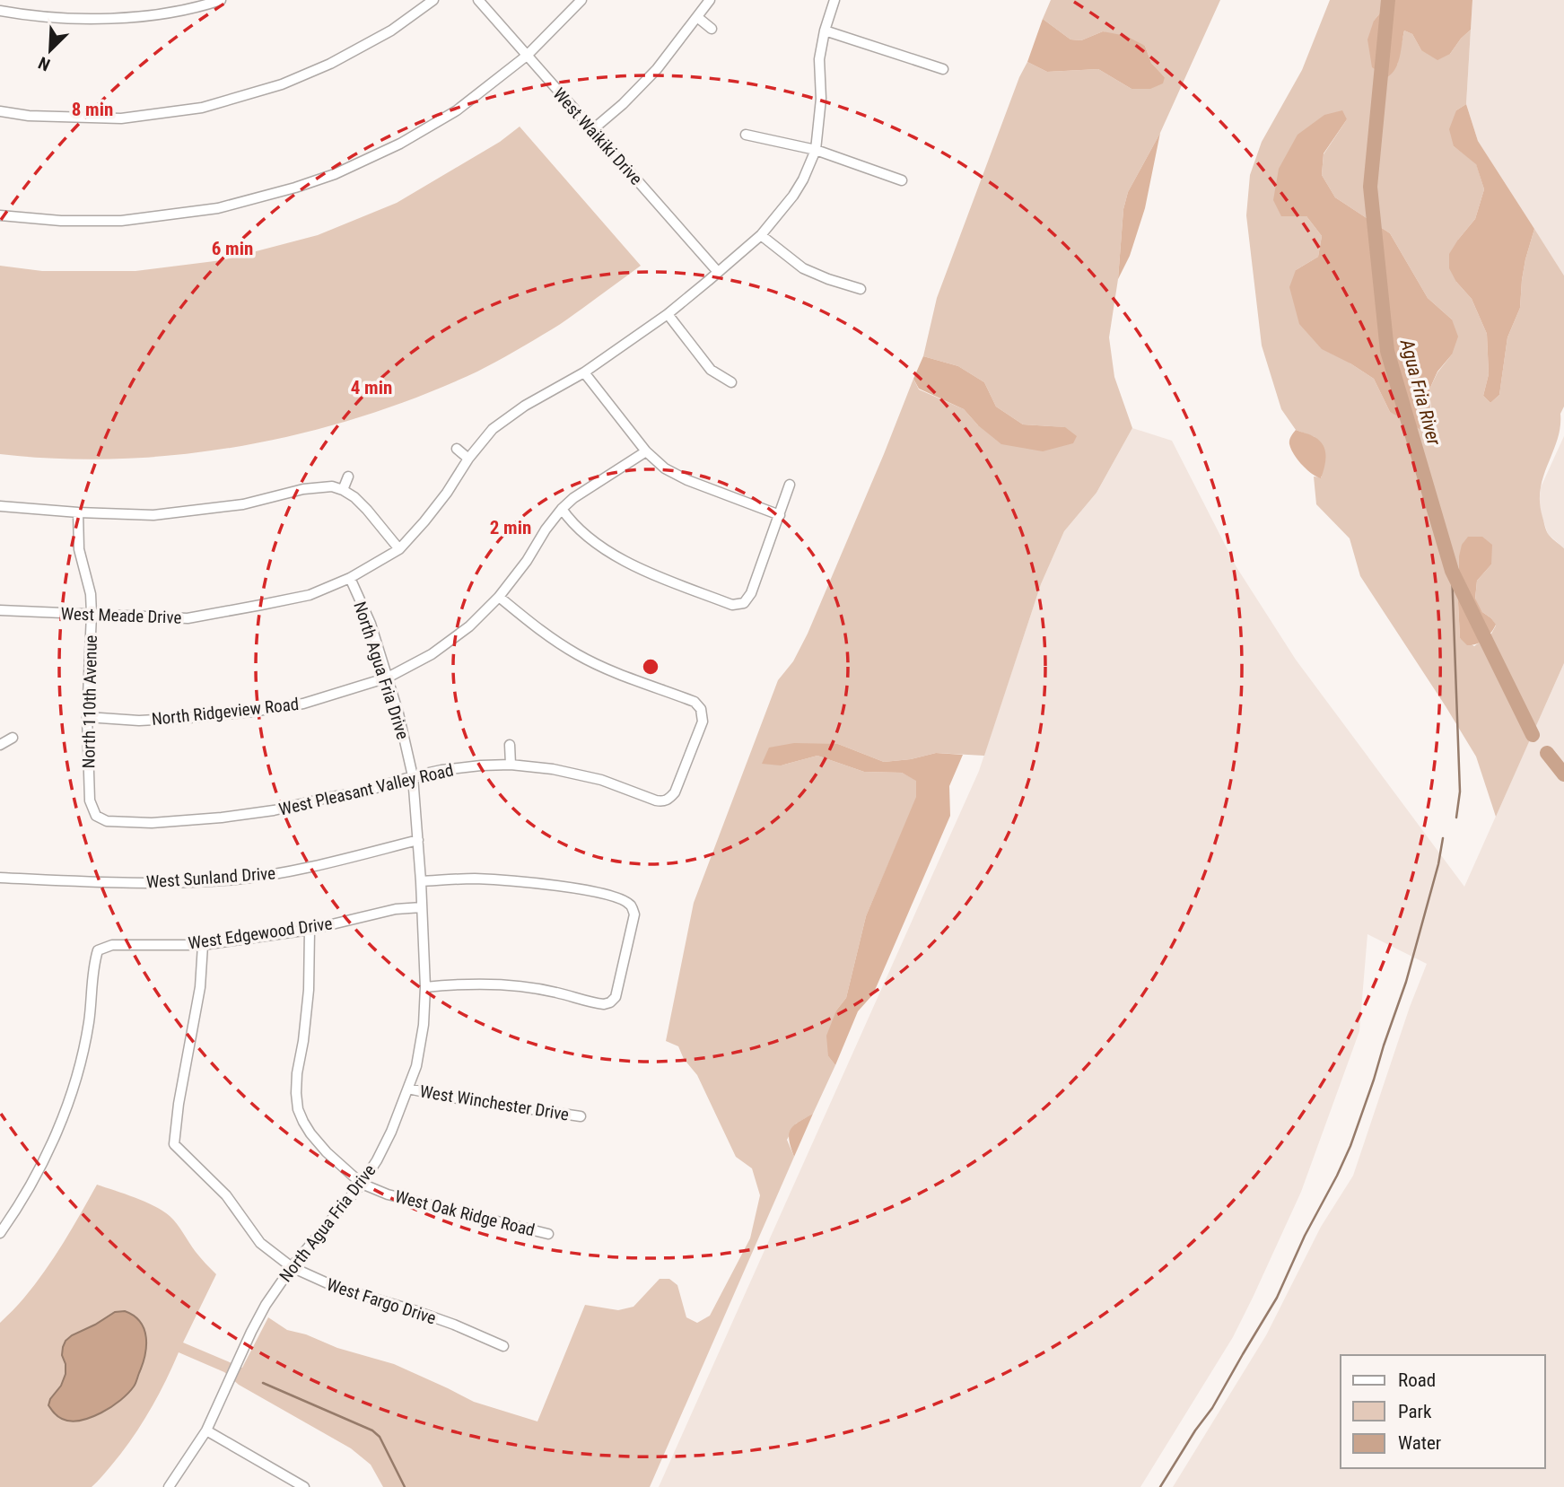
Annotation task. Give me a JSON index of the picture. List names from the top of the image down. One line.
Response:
{"streets":{"street":["West Waikiki Drive","West Meade Drive","North Agua Fria Drive","North 110th Avenue","North Ridgeview Road","West Pleasant Valley Road","West Sunland Drive","West Edgewood Drive","West Winchester Drive","West Oak Ridge Road","West Fargo Drive"]},"crossings":[["West Waikiki Drive","North Agua Fria Drive"],["West Meade Drive","North Agua Fria Drive"],["West Meade Drive","North 110th Avenue"],["North Agua Fria Drive","North Ridgeview Road"],["North Agua Fria Drive","West Pleasant Valley Road"],["North Agua Fria Drive","West Sunland Drive"],["North Agua Fria Drive","West Edgewood Drive"],["North Agua Fria Drive","West Winchester Drive"],["North Agua Fria Drive","West Oak Ridge Road"],["North Agua Fria Drive","West Fargo Drive"],["North 110th Avenue","North Ridgeview Road"],["North 110th Avenue","West Pleasant Valley Road"],["North Ridgeview Road","West Pleasant Valley Road"],["West Edgewood Drive","West Oak Ridge Road"],["West Edgewood Drive","West Fargo Drive"]],"water":["Agua Fria River"],"legend":["Road","Park","Water"],"north":"bottom left","rings":["8 min","6 min","4 min","2 min"]}
